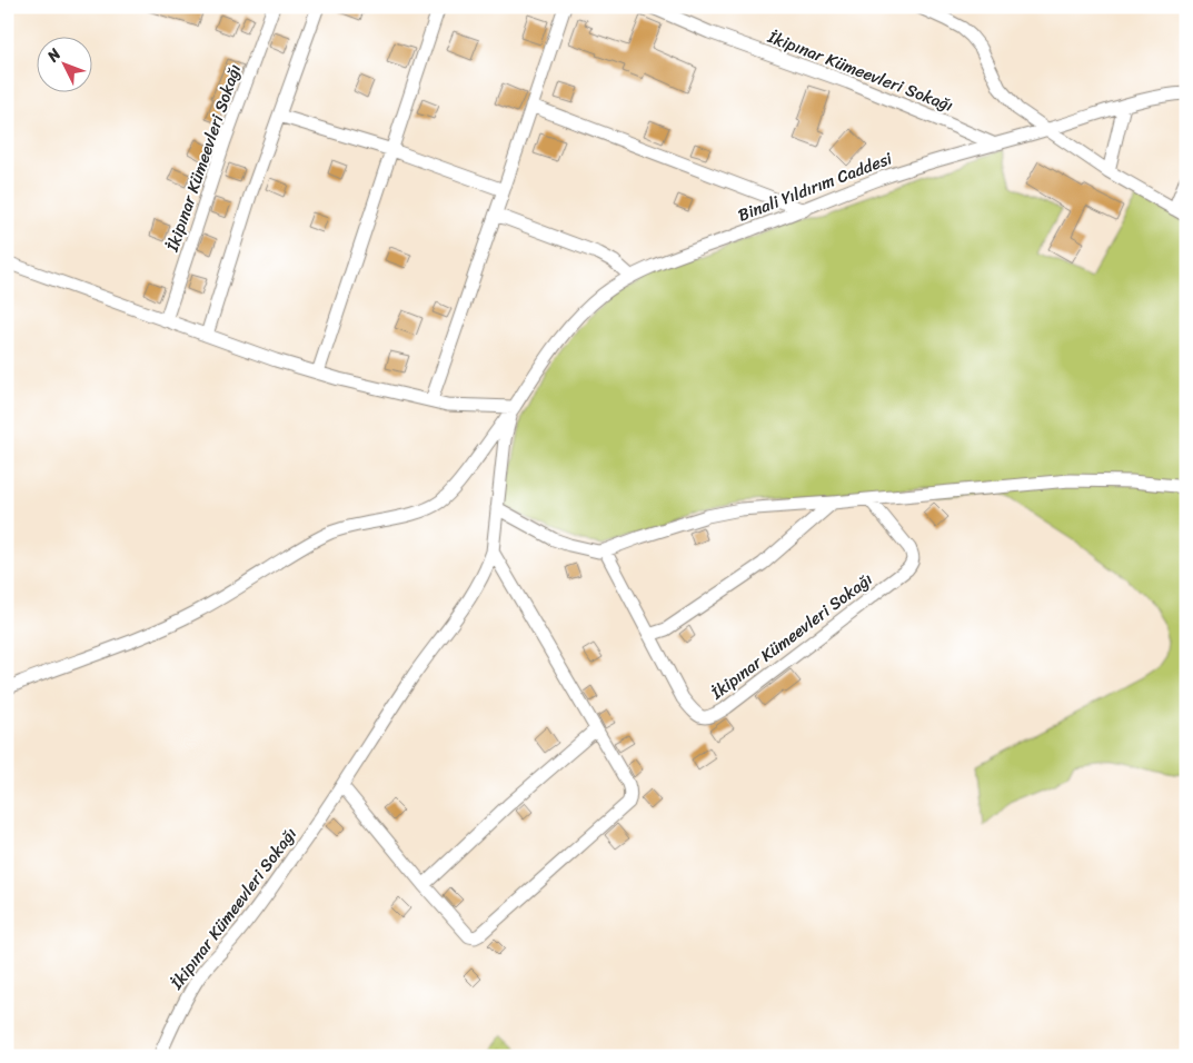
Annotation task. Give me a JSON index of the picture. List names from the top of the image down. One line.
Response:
{"streets":{"street":["İkipınar Kümeevleri Sokağı","Binali Yıldırım Caddesi"]},"crossings":[["İkipınar Kümeevleri Sokağı","Binali Yıldırım Caddesi"]],"north":"top left"}
